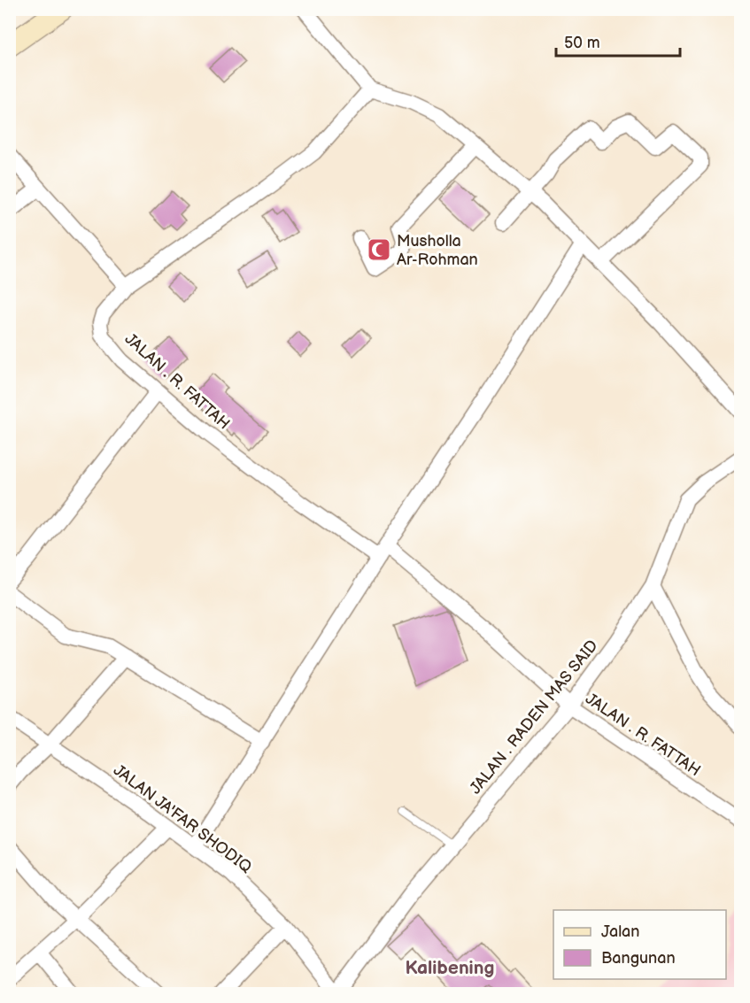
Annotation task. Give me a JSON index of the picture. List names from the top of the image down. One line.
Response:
{"streets":{"street":["JALAN . R. FATTAH","JALAN . RADEN MAS SAID","JALAN JA'FAR SHODIQ"]},"crossings":[["JALAN . R. FATTAH","JALAN . RADEN MAS SAID"],["JALAN . RADEN MAS SAID","JALAN JA'FAR SHODIQ"]],"districts":["Kalibening"],"places":{"mosque":["Musholla Ar-Rohman"]},"legend":["Jalan","Bangunan"],"scale_bar":"50 m"}
